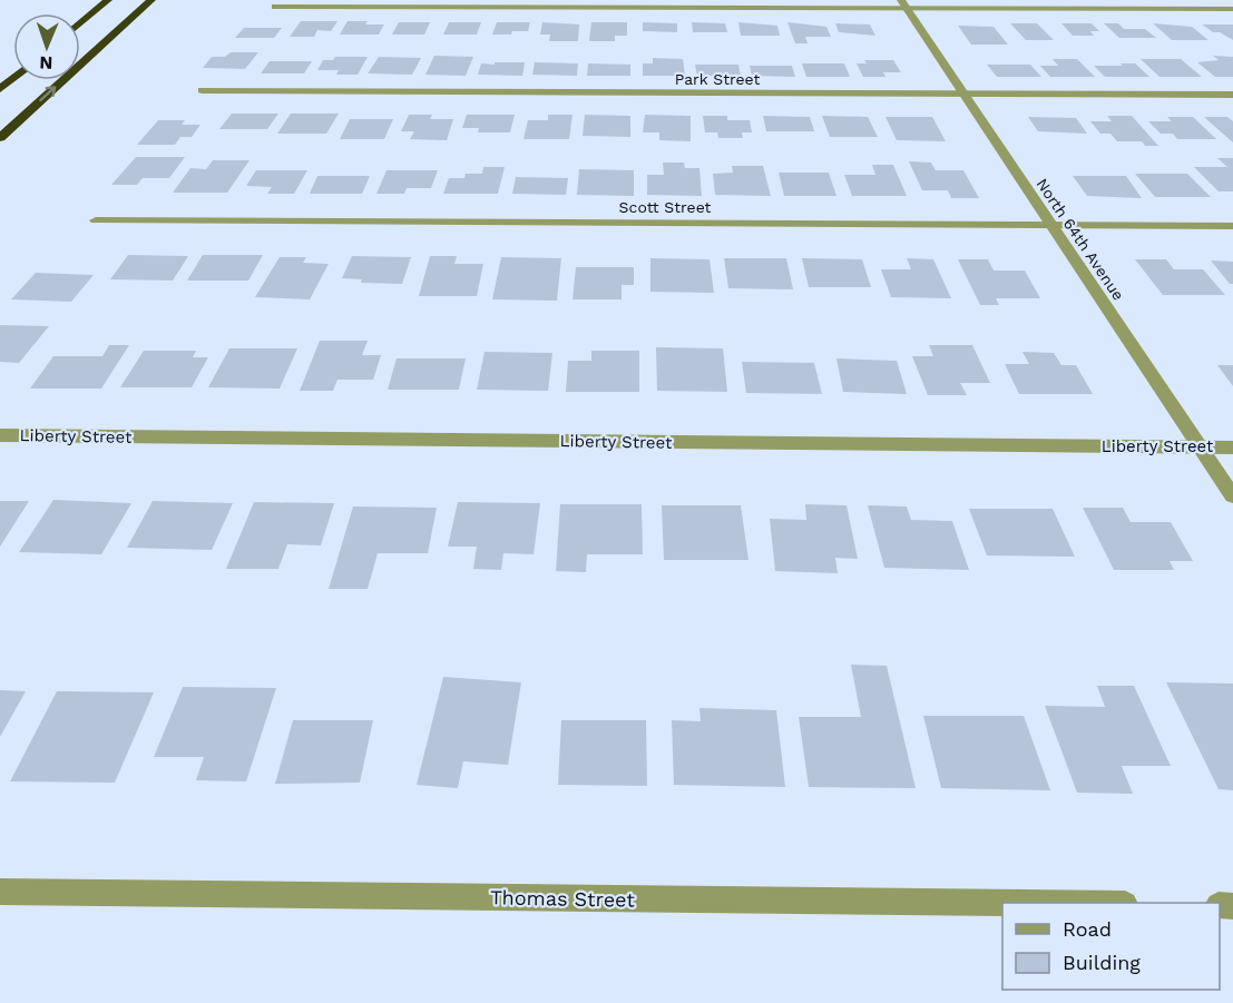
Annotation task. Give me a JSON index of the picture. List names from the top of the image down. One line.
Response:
{"streets":{"street":["Park Street","Scott Street","North 64th Avenue","Liberty Street","Thomas Street"]},"crossings":[["Park Street","North 64th Avenue"],["Scott Street","North 64th Avenue"],["North 64th Avenue","Liberty Street"]],"legend":["Road","Building"],"north":"bottom"}
